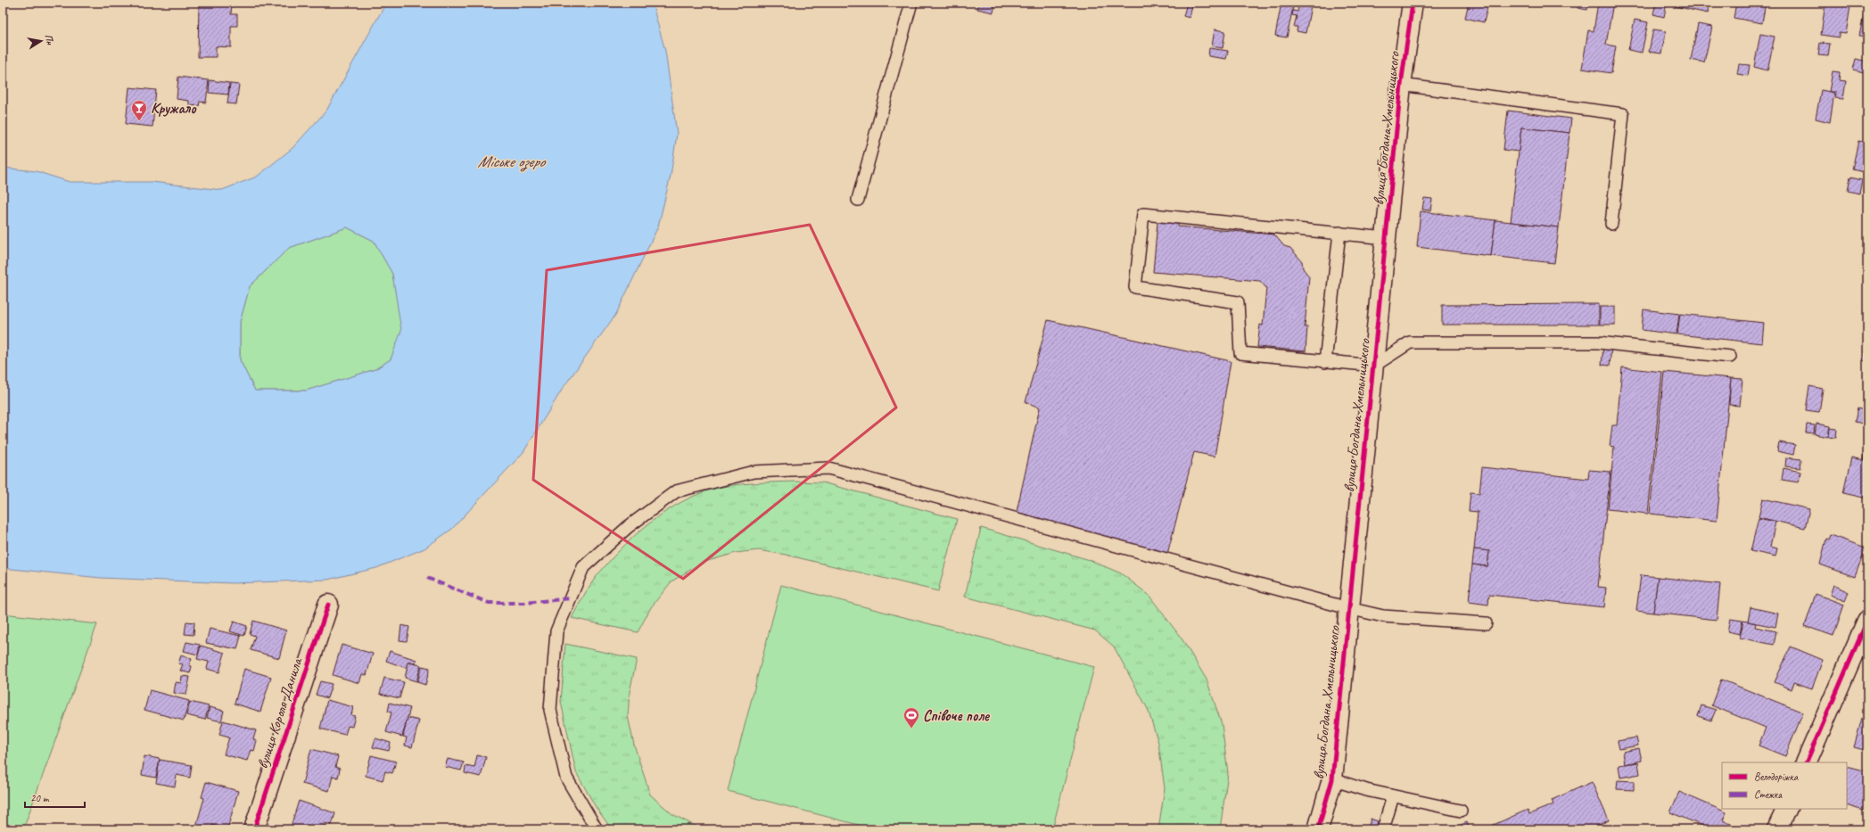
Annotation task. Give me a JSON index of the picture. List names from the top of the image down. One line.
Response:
{"streets":{"street":["вулиця Богдана Хмельницького","вулиця Короля Данила"]},"water":["Міське озеро"],"places":{"bar":["Кружало"],"sports":["Співоче поле"]},"legend":["Велодоріжка","Стежка"],"scale_bar":"20 m","north":"right"}
